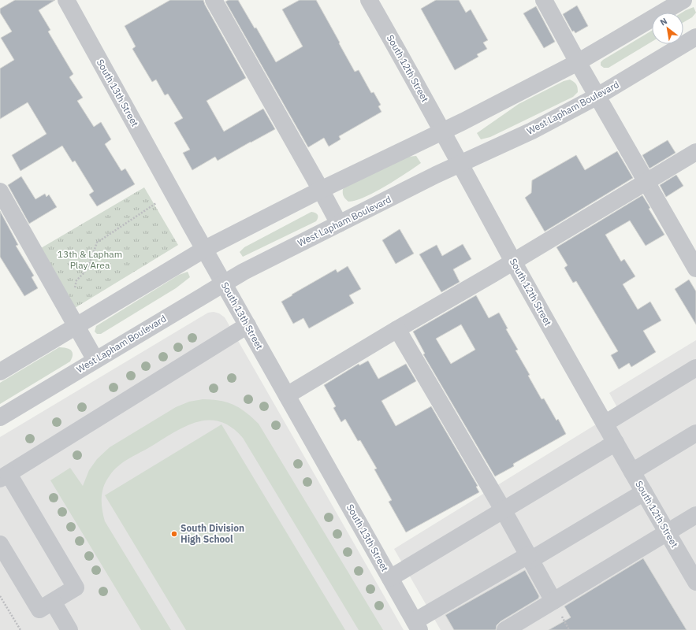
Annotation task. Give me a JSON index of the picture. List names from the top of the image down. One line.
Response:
{"streets":{"street":["South 12th Street","South 13th Street","West Lapham Boulevard"]},"crossings":[["South 12th Street","West Lapham Boulevard"],["South 13th Street","West Lapham Boulevard"]],"parks":["13th & Lapham Play Area"],"places":["South Division High School"],"north":"top left"}
